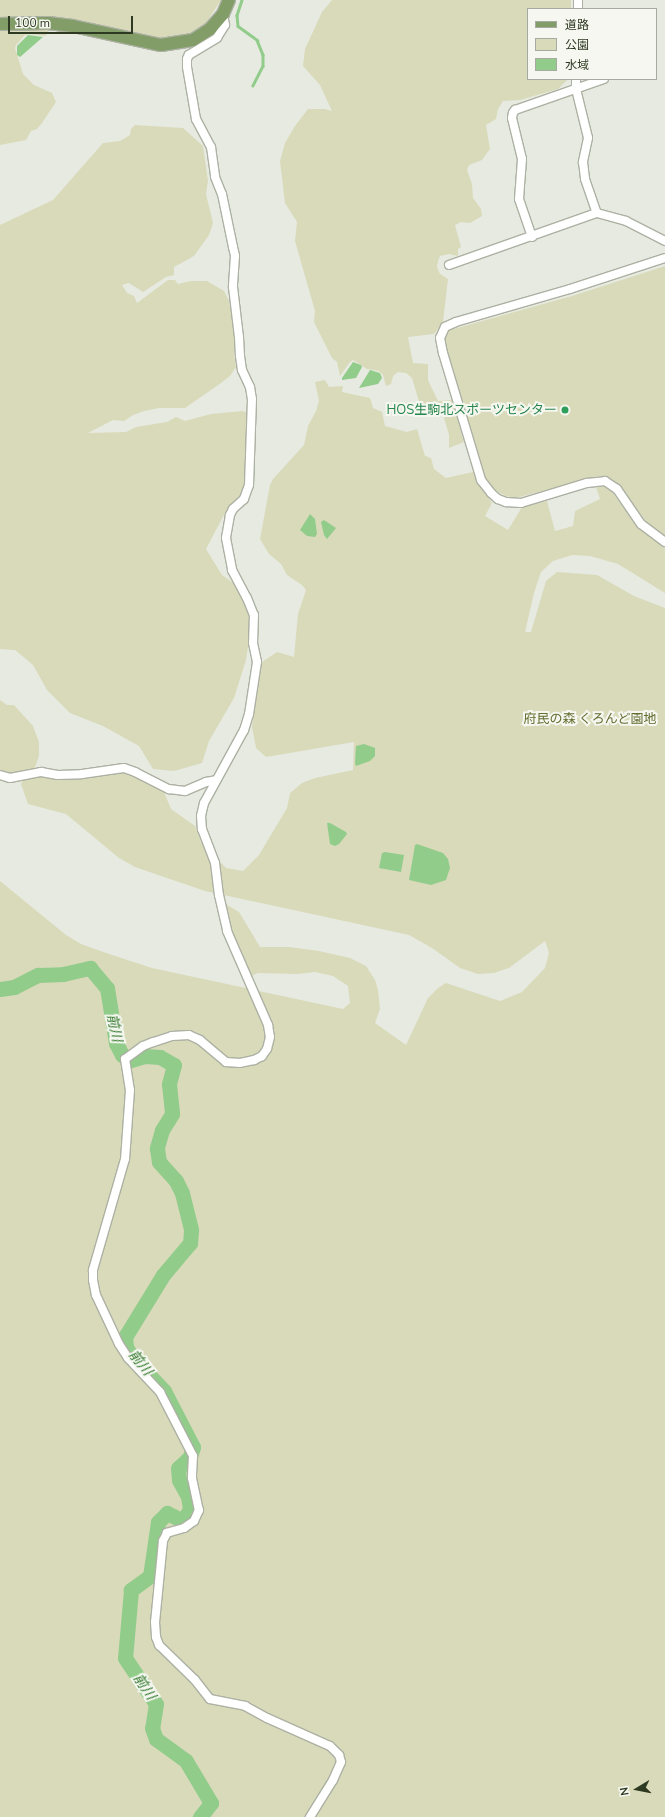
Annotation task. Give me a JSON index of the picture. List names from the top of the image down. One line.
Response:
{"water":["前川"],"parks":["府民の森 くろんど園地"],"places":["HOS生駒北スポーツセンター"],"legend":["道路","公園","水域"],"scale_bar":"100 m","north":"left"}
